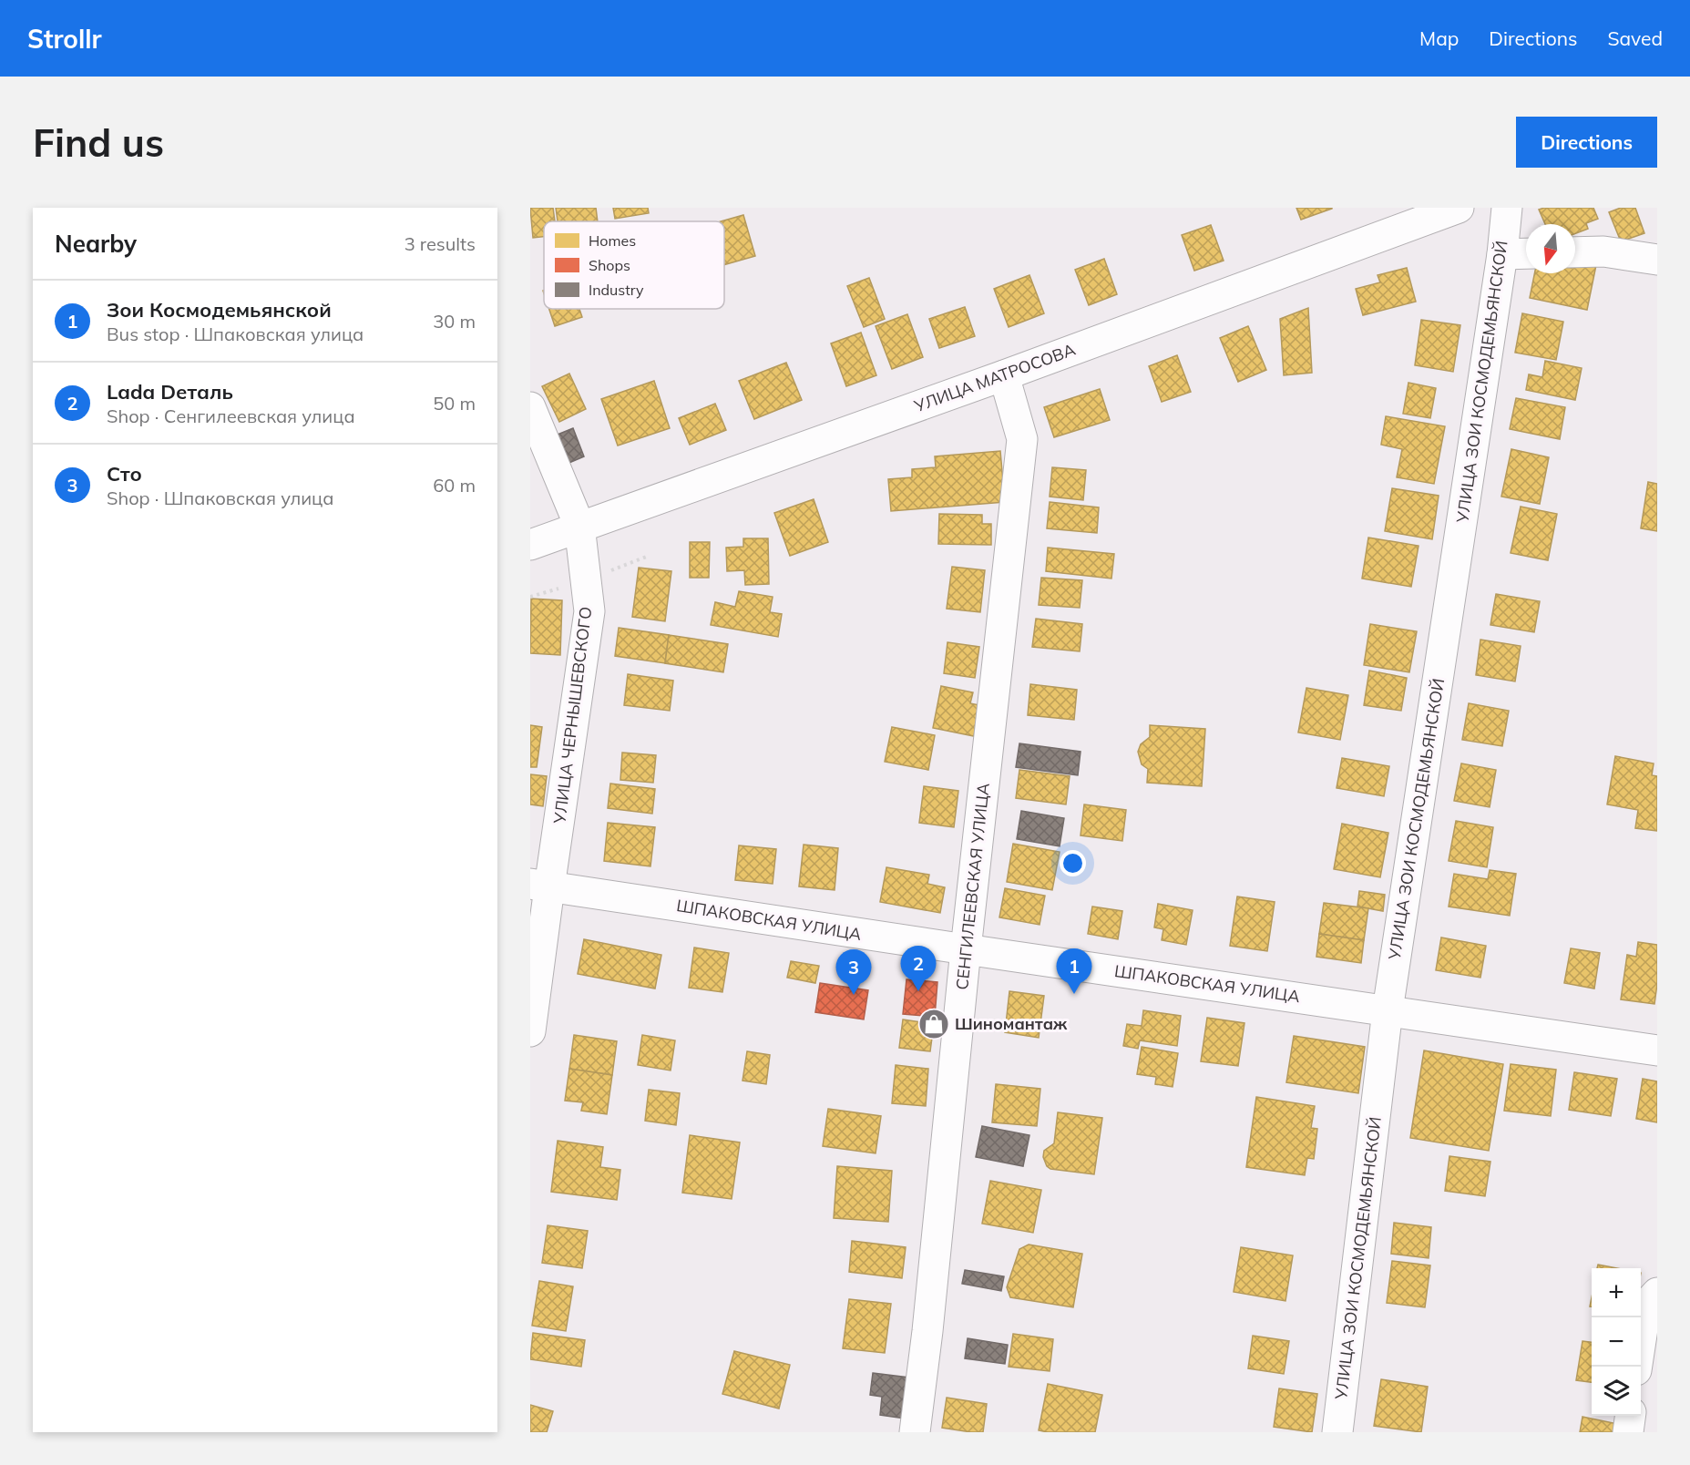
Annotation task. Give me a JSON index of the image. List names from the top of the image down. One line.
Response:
{"streets":{"street":["УЛИЦА МАТРОСОВА","УЛИЦА ЗОИ КОСМОДЕМЬЯНСКОЙ","УЛИЦА ЧЕРНЫШЕВСКОГО","СЕНГИЛЕЕВСКАЯ УЛИЦА","ШПАКОВСКАЯ УЛИЦА"]},"crossings":[["УЛИЦА МАТРОСОВА","УЛИЦА ЧЕРНЫШЕВСКОГО"],["УЛИЦА МАТРОСОВА","СЕНГИЛЕЕВСКАЯ УЛИЦА"],["УЛИЦА ЗОИ КОСМОДЕМЬЯНСКОЙ","ШПАКОВСКАЯ УЛИЦА"],["УЛИЦА ЧЕРНЫШЕВСКОГО","ШПАКОВСКАЯ УЛИЦА"],["СЕНГИЛЕЕВСКАЯ УЛИЦА","ШПАКОВСКАЯ УЛИЦА"]],"places":{"shop":["Шиномантаж"]},"legend":["Homes","Shops","Industry"],"north":"bottom","page":{"header":"Strollr","nav":["Map","Directions","Saved"],"buttons":"Directions","title":"Find us","heading":["Nearby","3 results"],"list":[{"mark":"1","name":"Зои Космодемьянской","note":"Bus stop · Шпаковская улица","value":"30 m"},{"mark":"2","name":"Lada Dеталь","note":"Shop · Сенгилеевская улица","value":"50 m"},{"mark":"3","name":"Сто","note":"Shop · Шпаковская улица","value":"60 m"}],"pins":["2","1","3"],"map_buttons":["+","−"]}}
